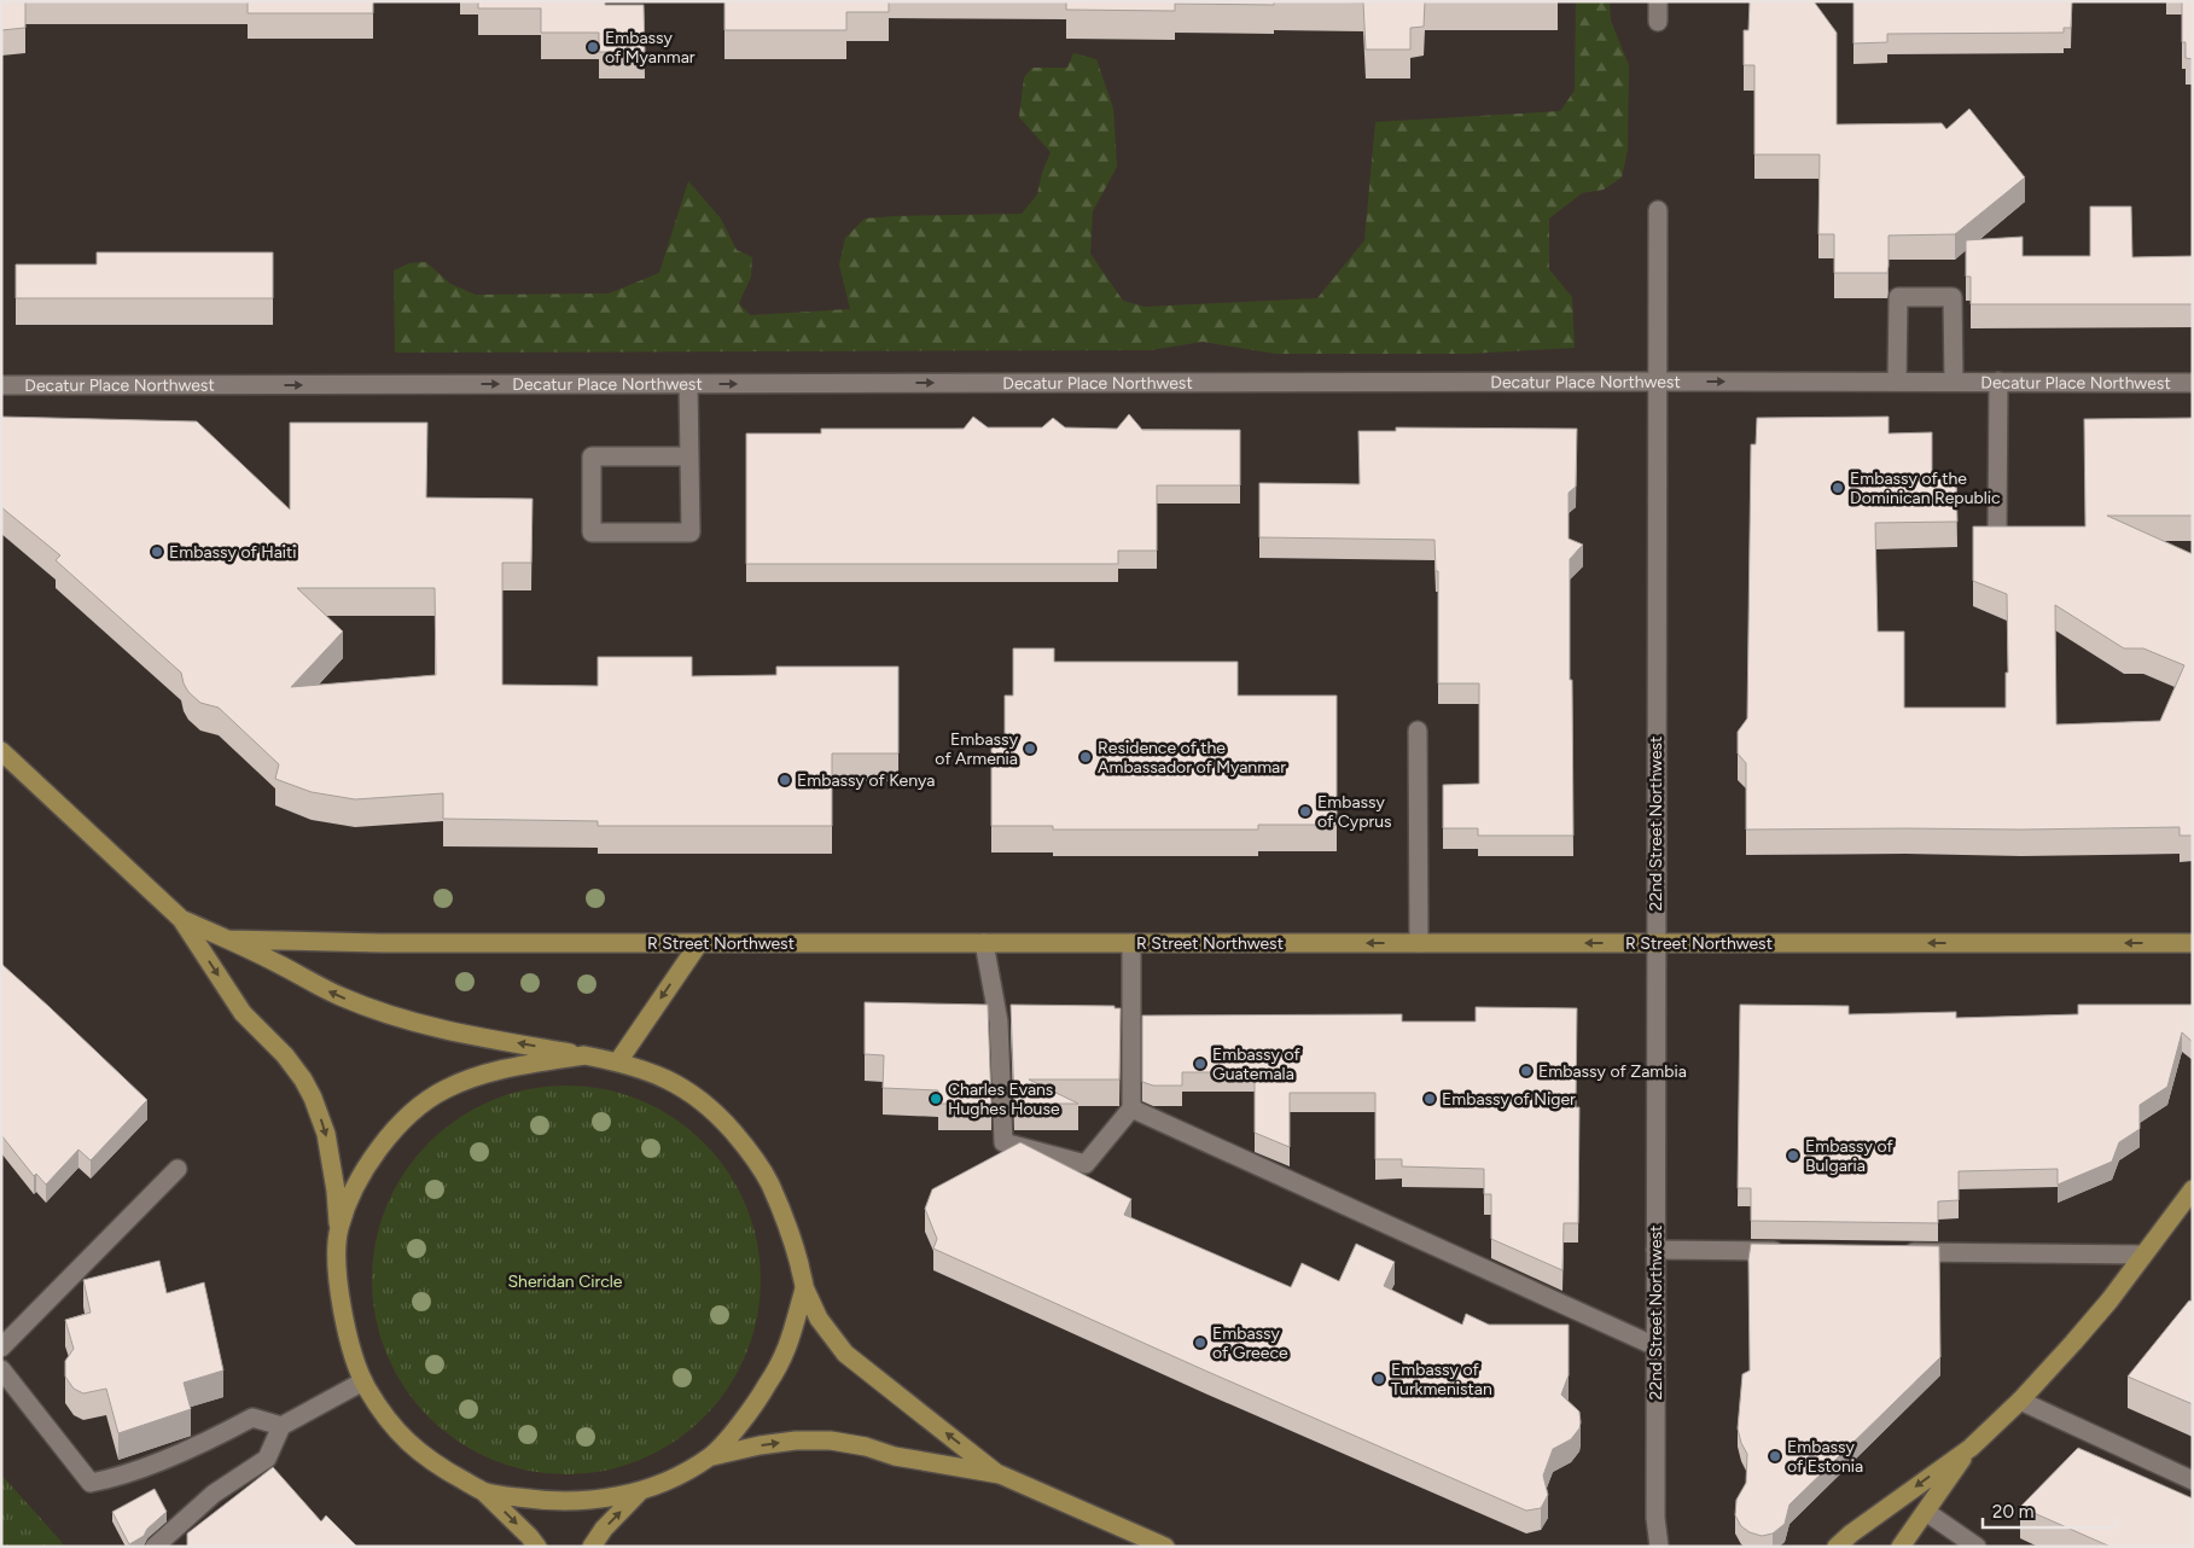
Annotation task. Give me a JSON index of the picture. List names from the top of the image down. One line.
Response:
{"streets":{"main road":["R Street Northwest"],"street":["Decatur Place Northwest","22nd Street Northwest"]},"crossings":[["Decatur Place Northwest","22nd Street Northwest"],["22nd Street Northwest","R Street Northwest"]],"one_way":["Decatur Place Northwest","R Street Northwest"],"parks":["Sheridan Circle"],"places":["Embassy of Myanmar","Embassy of the Dominican Republic","Embassy of Haiti","Embassy of Armenia","Residence of the Ambassador of Myanmar","Embassy of Kenya","Embassy of Cyprus","Embassy of Guatemala","Embassy of Zambia","Charles Evans Hughes House","Embassy of Niger","Embassy of Bulgaria","Embassy of Greece","Embassy of Turkmenistan","Embassy of Estonia"],"scale_bar":"20 m"}
